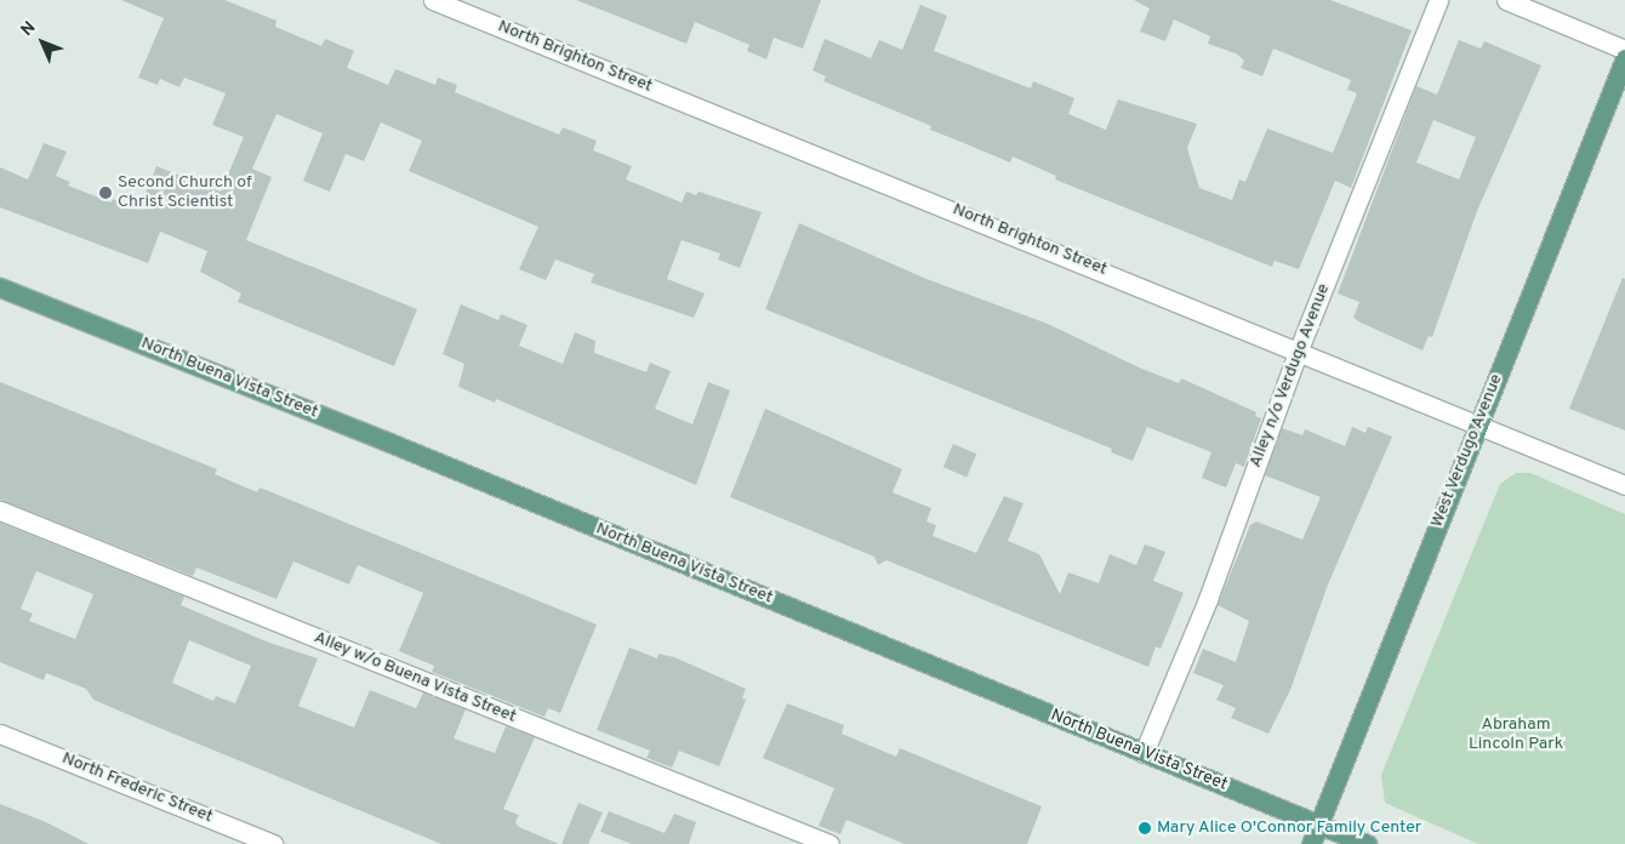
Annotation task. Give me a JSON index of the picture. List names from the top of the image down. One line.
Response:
{"streets":{"main road":["North Buena Vista Street","West Verdugo Avenue"],"street":["North Brighton Street","Alley n/o Verdugo Avenue","Alley w/o Buena Vista Street","North Frederic Street"]},"crossings":[["North Brighton Street","Alley n/o Verdugo Avenue"],["North Brighton Street","West Verdugo Avenue"],["Alley n/o Verdugo Avenue","North Buena Vista Street"],["North Buena Vista Street","West Verdugo Avenue"]],"parks":["Abraham Lincoln Park"],"places":["Second Church of Christ Scientist","Mary Alice O'Connor Family Center"],"north":"top left"}
